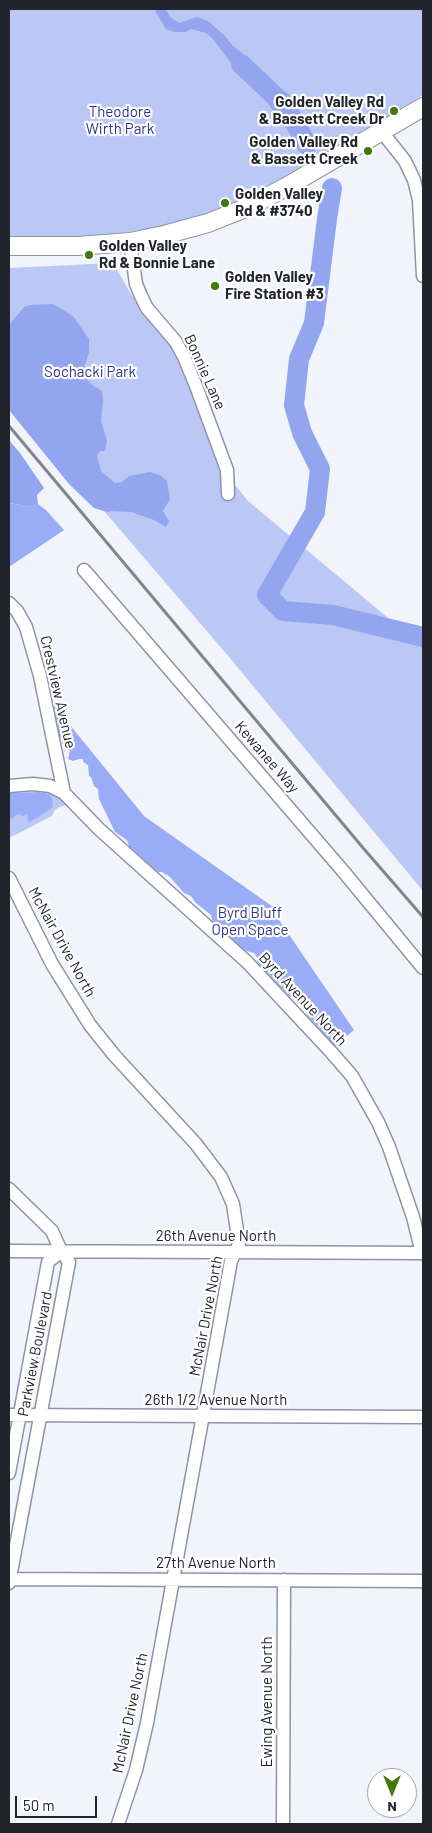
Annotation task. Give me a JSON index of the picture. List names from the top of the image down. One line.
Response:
{"streets":{"street":["Bonnie Lane","Crestview Avenue","Kewanee Way","McNair Drive North","Byrd Avenue North","26th Avenue North","Parkview Boulevard","26th 1/2 Avenue North","27th Avenue North","Ewing Avenue North"]},"crossings":[["Crestview Avenue","Byrd Avenue North"],["McNair Drive North","26th Avenue North"],["McNair Drive North","26th 1/2 Avenue North"],["McNair Drive North","27th Avenue North"],["Byrd Avenue North","26th Avenue North"],["26th Avenue North","Parkview Boulevard"],["Parkview Boulevard","26th 1/2 Avenue North"],["Parkview Boulevard","27th Avenue North"],["27th Avenue North","Ewing Avenue North"]],"parks":["Theodore Wirth Park","Sochacki Park","Byrd Bluff Open Space"],"places":["Golden Valley Rd & Bassett Creek Dr","Golden Valley Rd & Bassett Creek","Golden Valley Rd & #3740","Golden Valley Rd & Bonnie Lane","Golden Valley Fire Station #3"],"scale_bar":"50 m","north":"bottom"}
